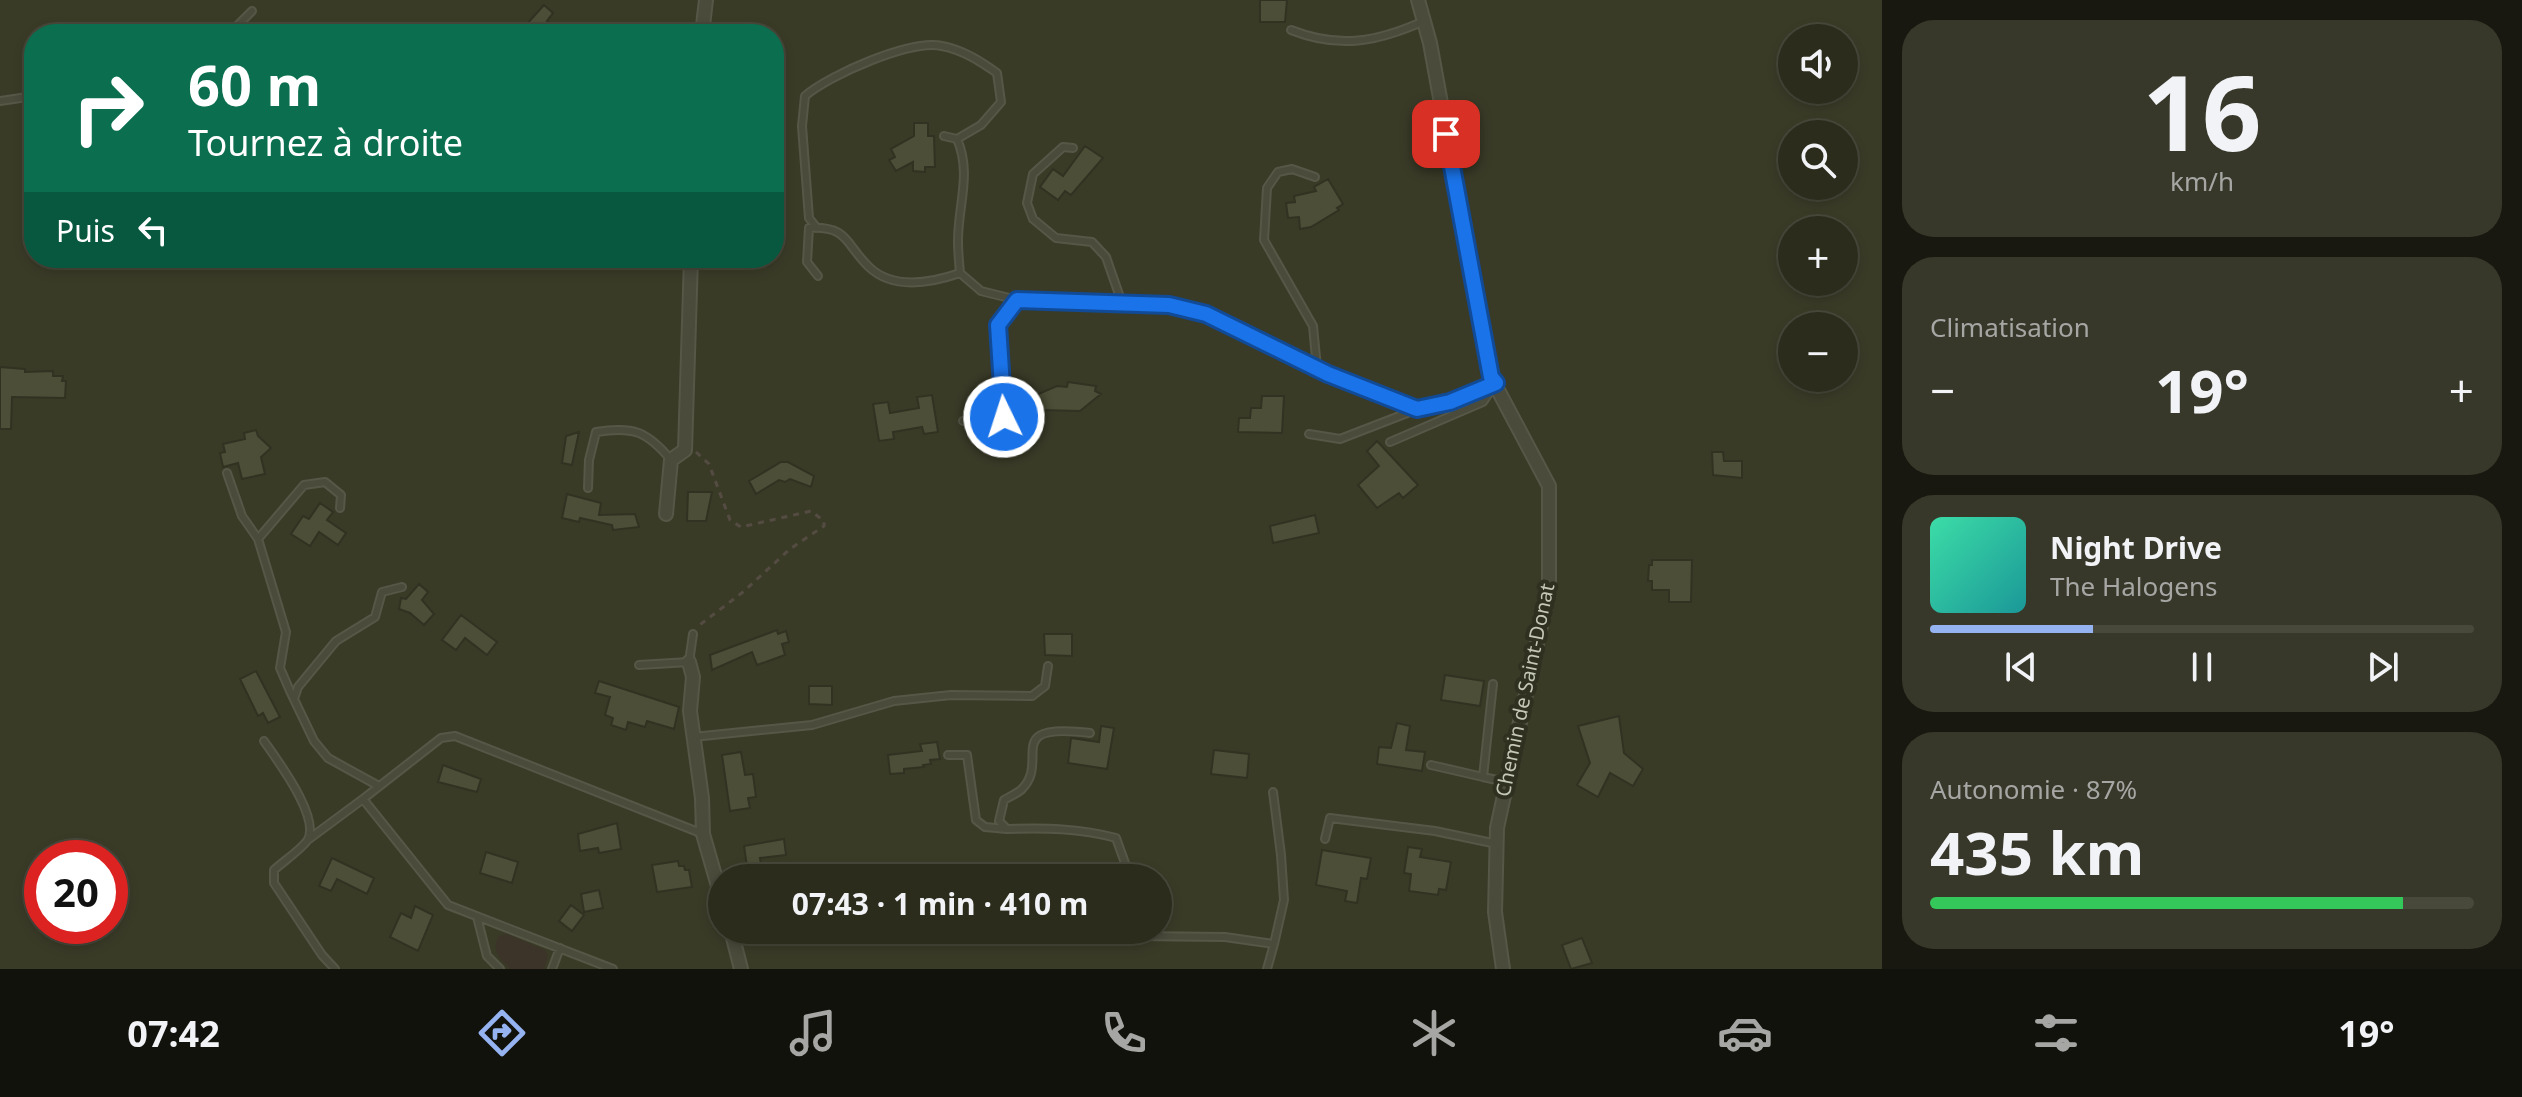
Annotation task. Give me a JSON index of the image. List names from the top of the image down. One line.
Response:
{"streets":{"street":["Chemin de Saint-Donat"]},"page":{"tile":[["16","km/h"],"Climatisation",["Autonomie · 87%","435 km"]],"map_buttons":["+","−"],"turn":["60 m","Tournez à droite"],"then":"Puis","heat":["−","19°","+"],"song":["Night Drive","The Halogens"],"limit":"20","trip":"07:43 · 1 min · 410 m","tabs":["07:42","19°"]}}
